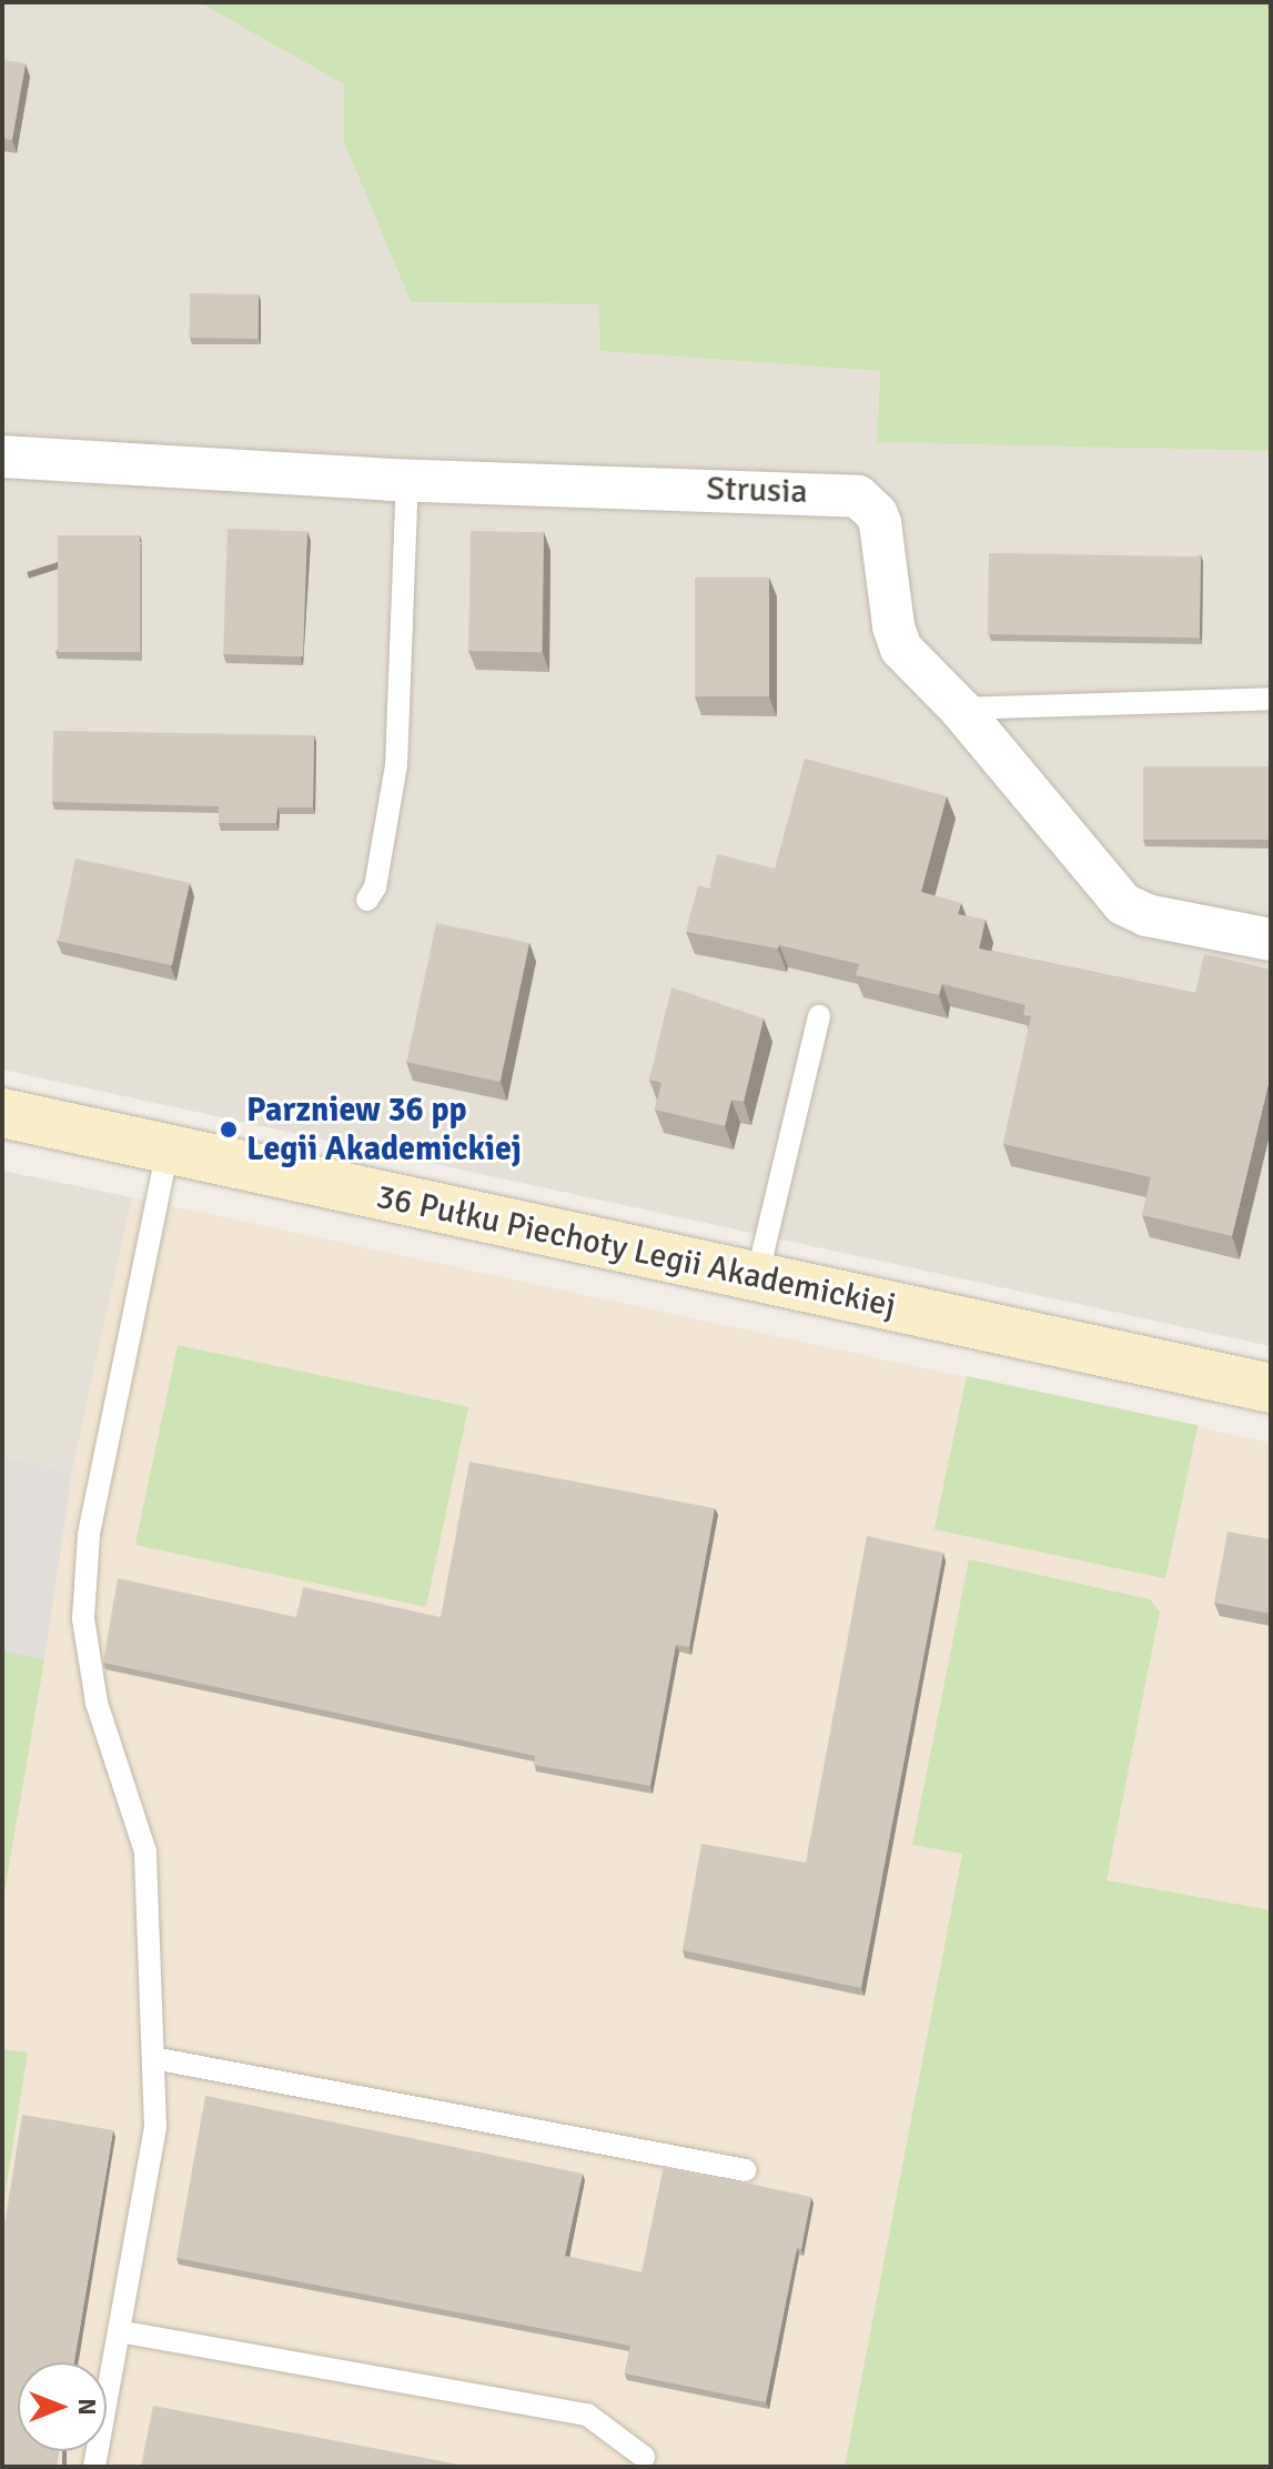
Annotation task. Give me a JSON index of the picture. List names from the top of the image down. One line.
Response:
{"streets":{"street":["Strusia","36 Pułku Piechoty Legii Akademickiej"]},"places":["Parzniew 36 pp Legii Akademickiej"],"north":"right"}
